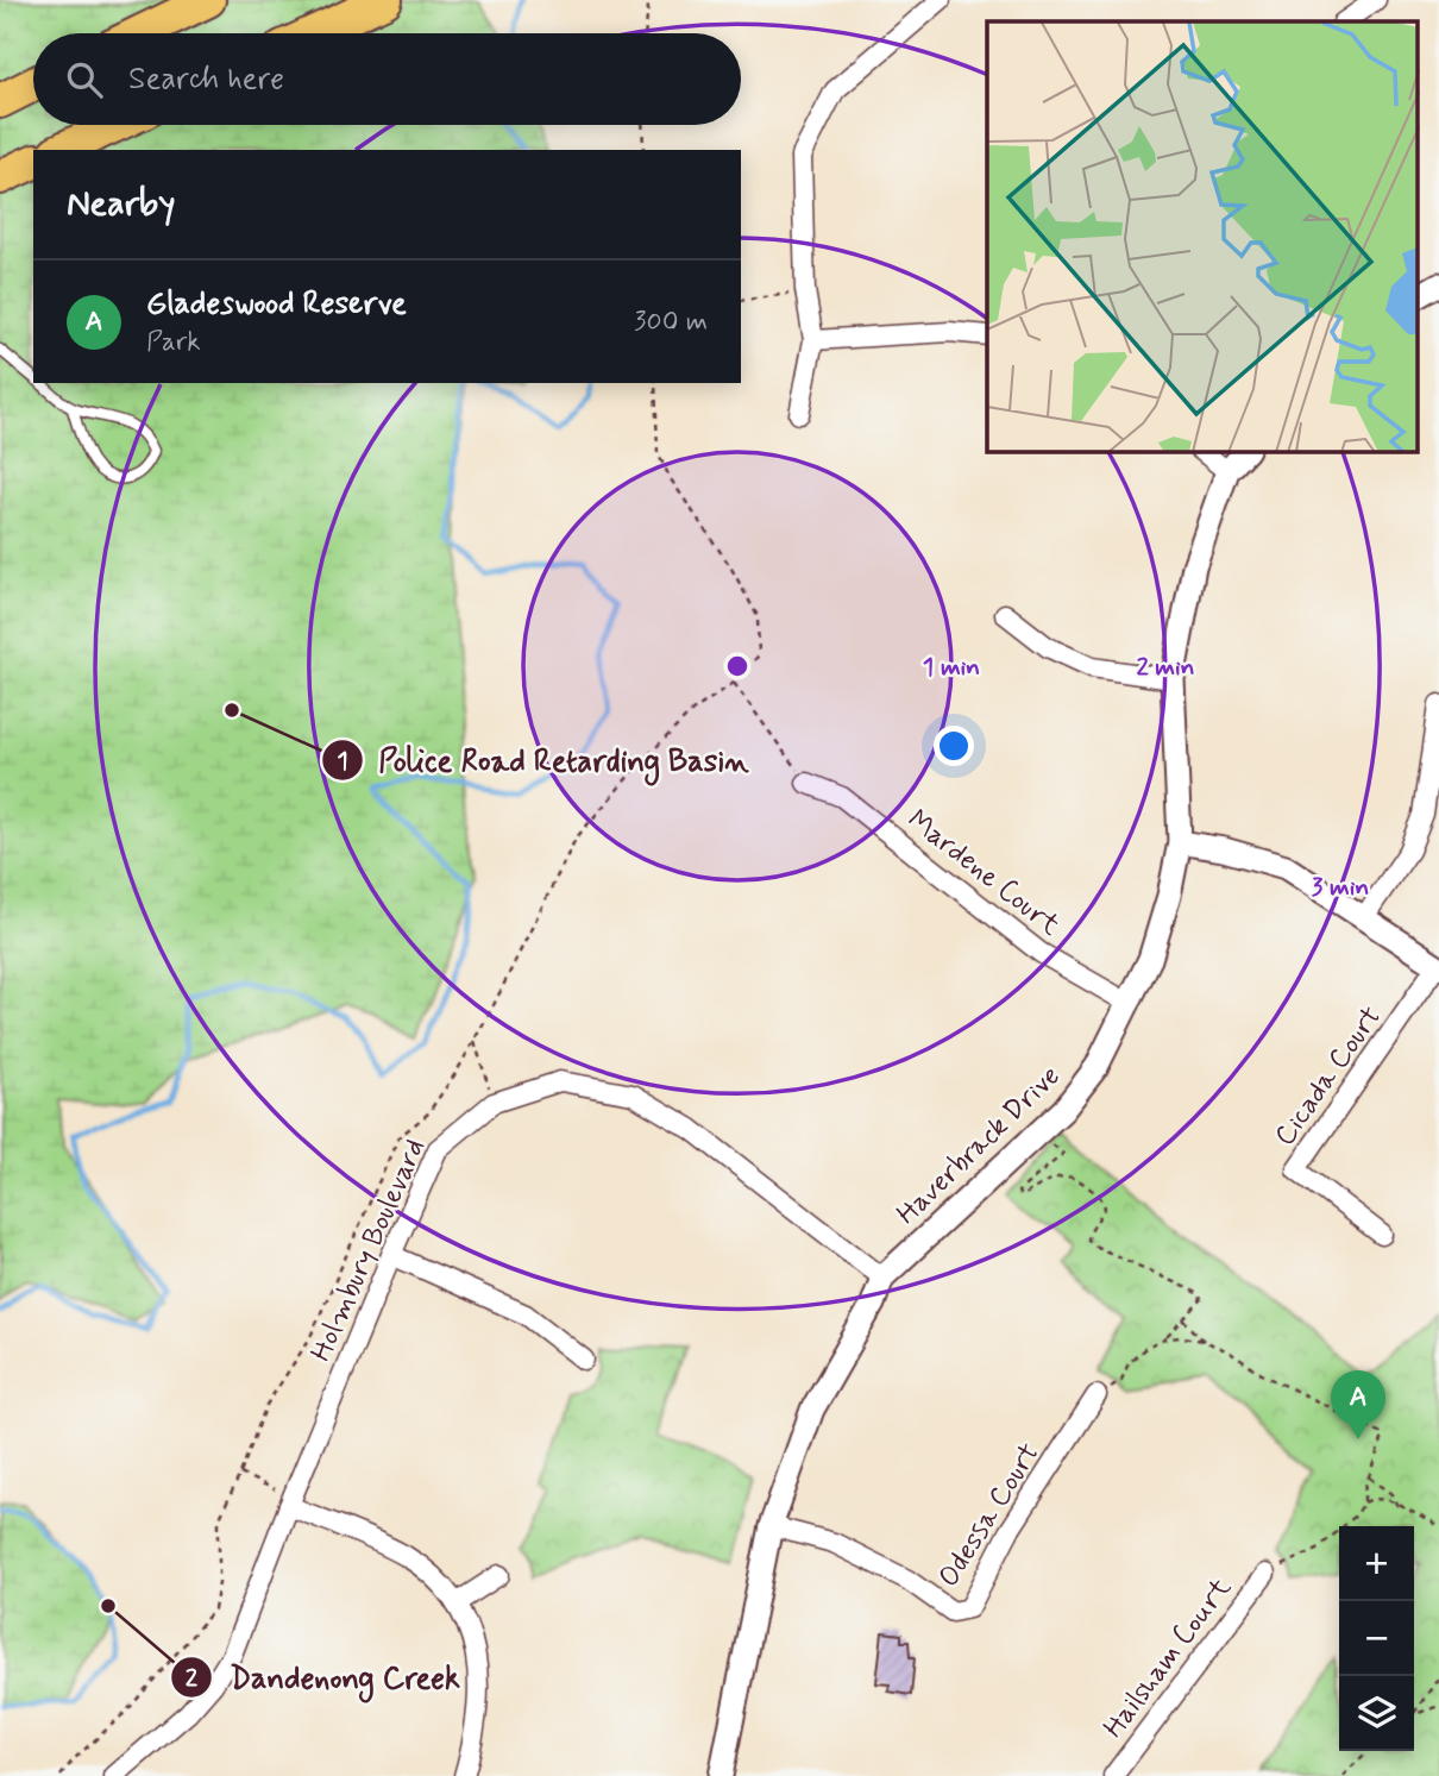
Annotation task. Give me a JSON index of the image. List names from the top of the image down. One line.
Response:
{"streets":{"street":["Mardene Court","Cicada Court","Haverbrack Drive","Holmbury Boulevard","Odessa Court","Hailsham Court"]},"crossings":[["Mardene Court","Haverbrack Drive"],["Haverbrack Drive","Holmbury Boulevard"],["Haverbrack Drive","Odessa Court"]],"places":["Police Road Retarding Basin","Dandenong Creek"],"page":{"search":"Search here","heading":"Nearby","list":[{"mark":"A","name":"Gladeswood Reserve","note":"Park","value":"300 m"}],"pins":"A","map_buttons":["+","−"]},"rings":["1 min","2 min","3 min"]}
